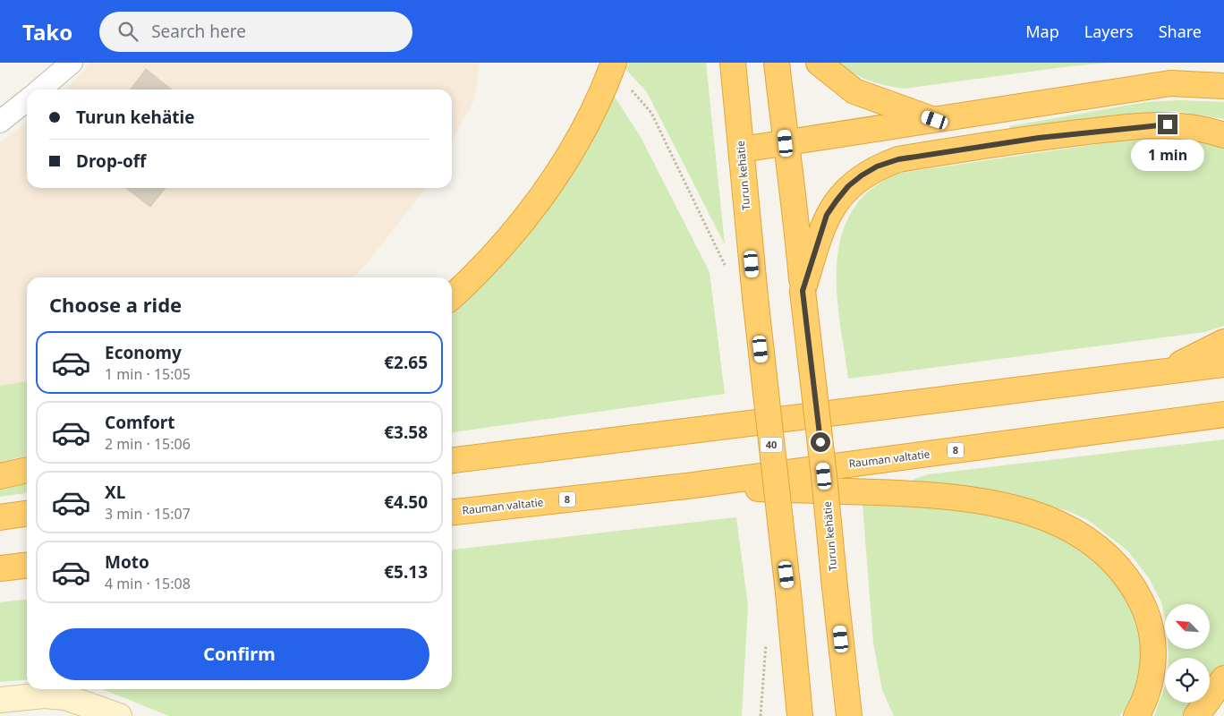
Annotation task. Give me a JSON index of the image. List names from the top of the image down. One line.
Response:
{"streets":{"highway":["Turun kehätie","40","8","Rauman valtatie"]},"north":"top left","page":{"header":"Tako","search":"Search here","nav":["Map","Layers","Share"],"banner":["Turun kehätie","Drop-off"],"bubble":"1 min","heading":"Choose a ride","list":[{"name":"Economy","note":"1 min · 15:05","value":"€2.65"},{"name":"Comfort","note":"2 min · 15:06","value":"€3.58"},{"name":"XL","note":"3 min · 15:07","value":"€4.50"},{"name":"Moto","note":"4 min · 15:08","value":"€5.13"}],"buttons":"Confirm"}}
